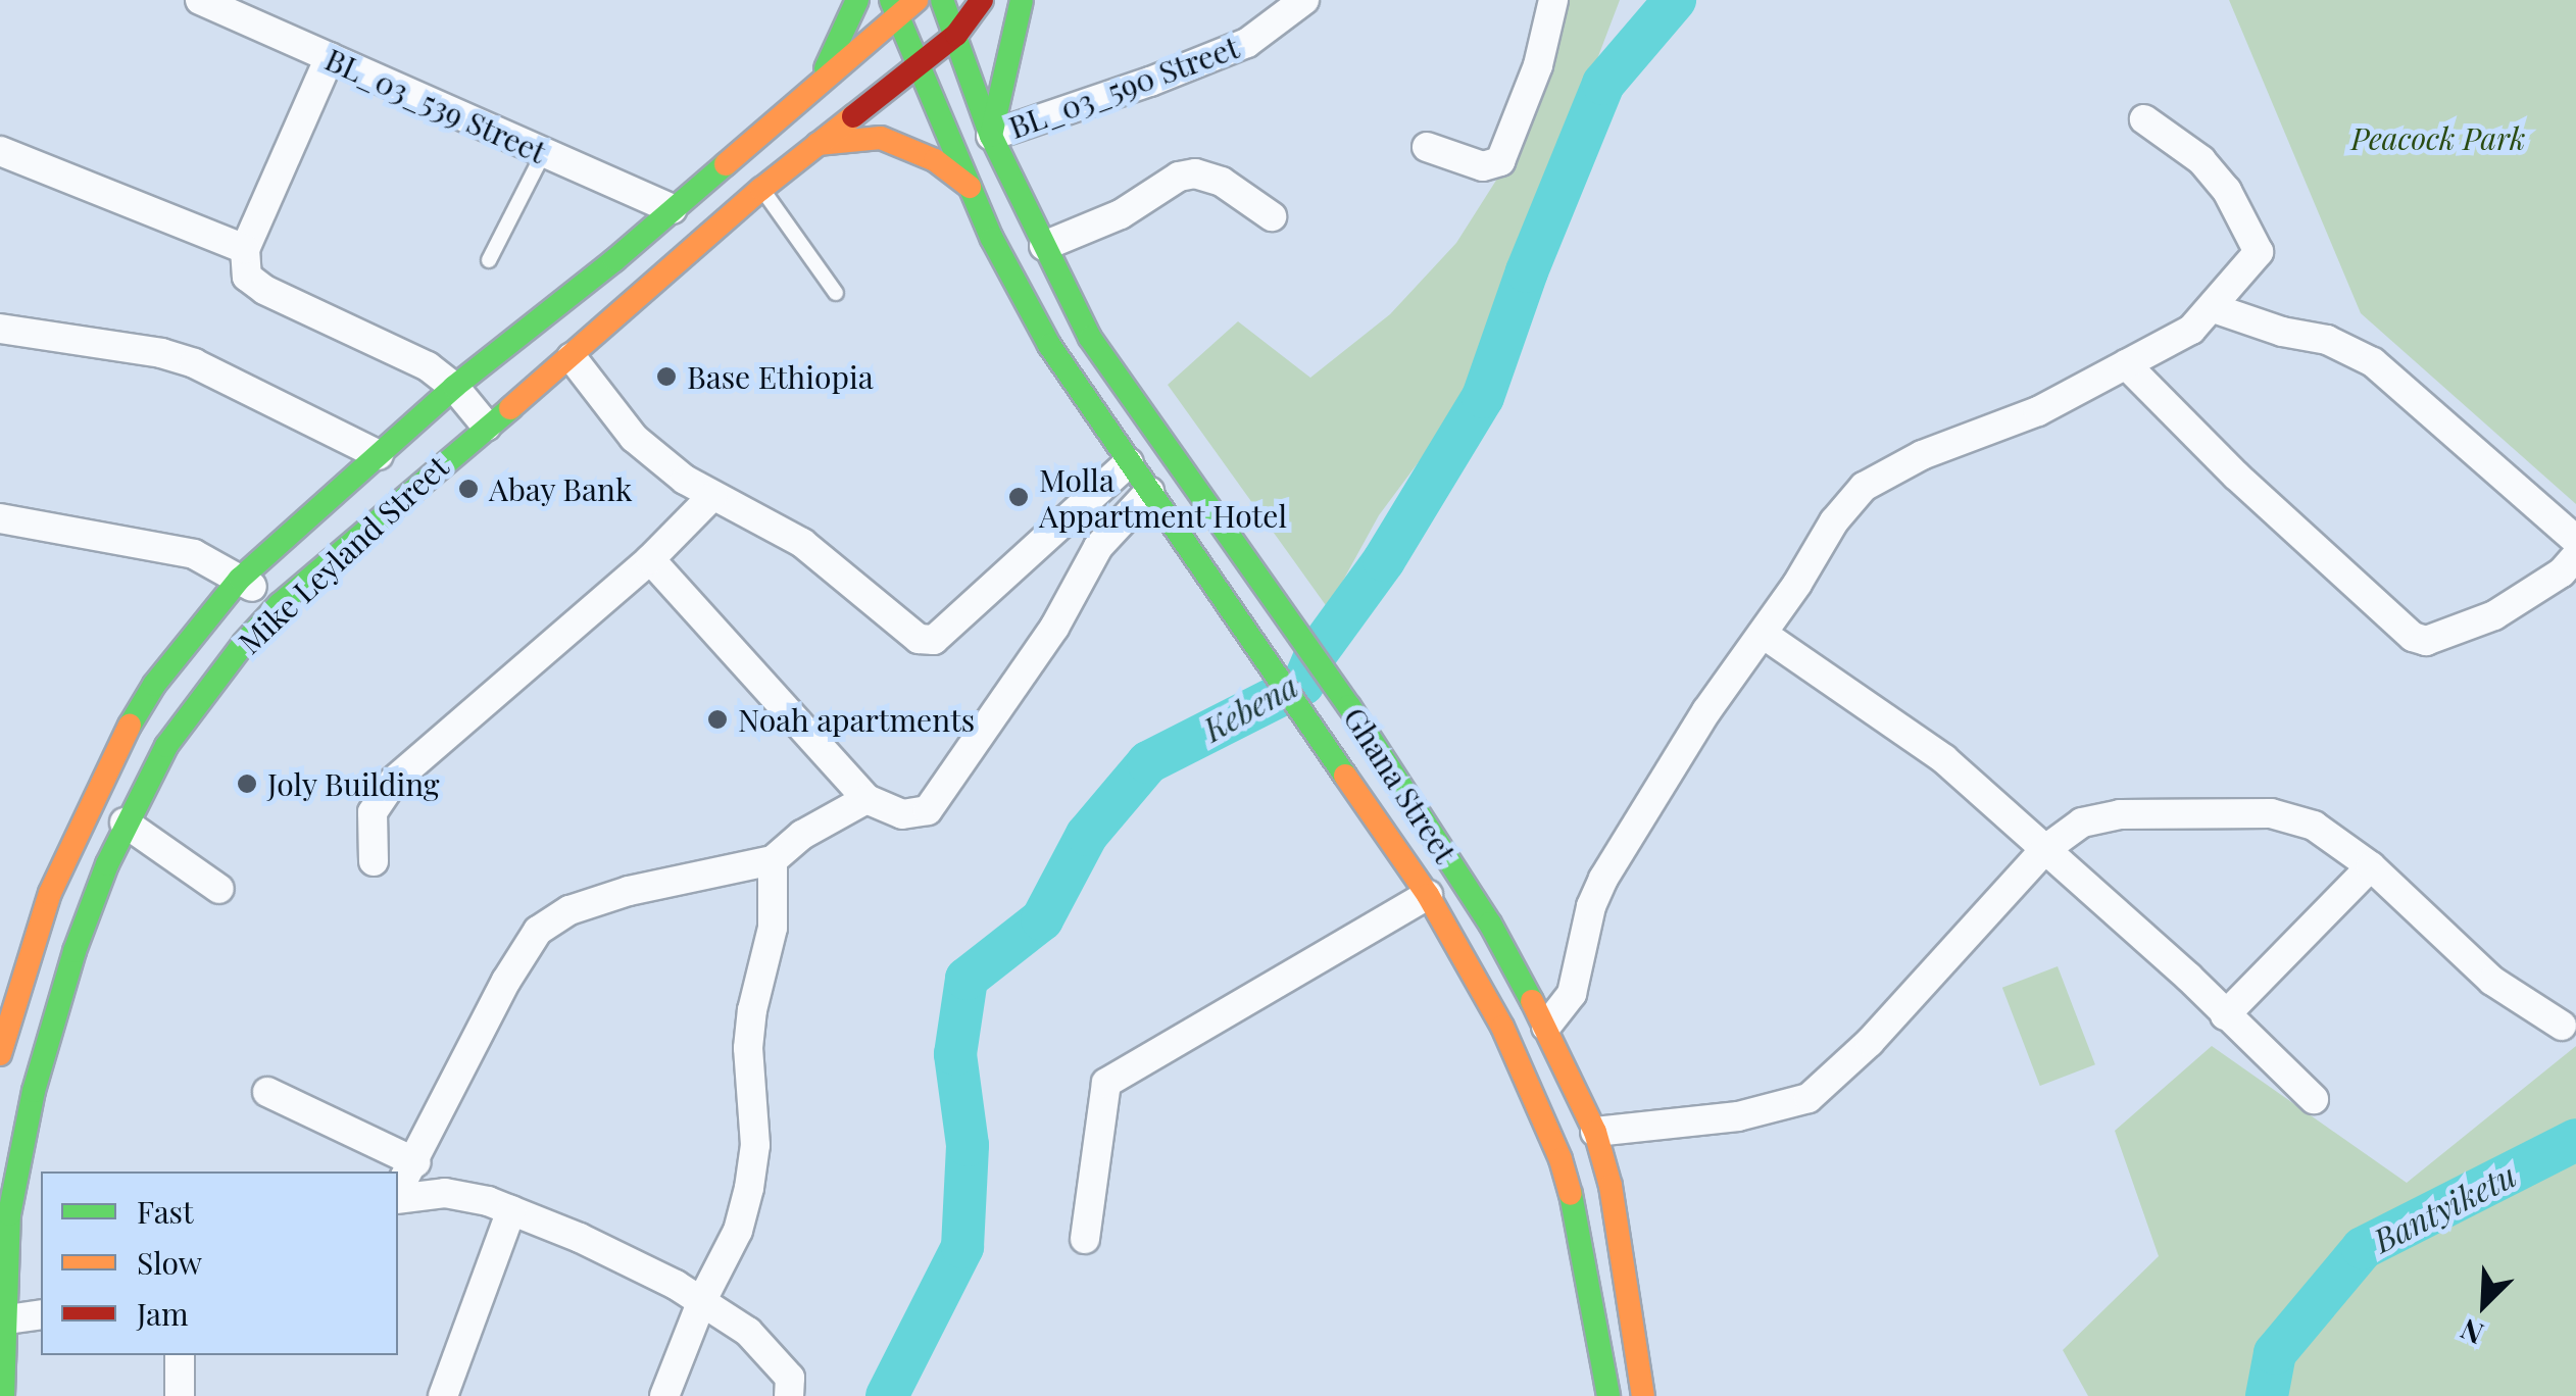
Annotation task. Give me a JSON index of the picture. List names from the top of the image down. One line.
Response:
{"streets":{"main road":["Mike Leyland Street","Ghana Street"],"street":["BL_03_590 Street","BL_03_539 Street"]},"crossings":[["BL_03_590 Street","Ghana Street"],["BL_03_539 Street","Mike Leyland Street"],["Mike Leyland Street","Ghana Street"]],"water":["Kebena","Bantyiketu"],"parks":["Peacock Park"],"places":["Base Ethiopia","Abay Bank","Molla Appartment Hotel","Noah apartments","Joly Building"],"legend":["Fast","Slow","Jam"],"north":"bottom left"}
